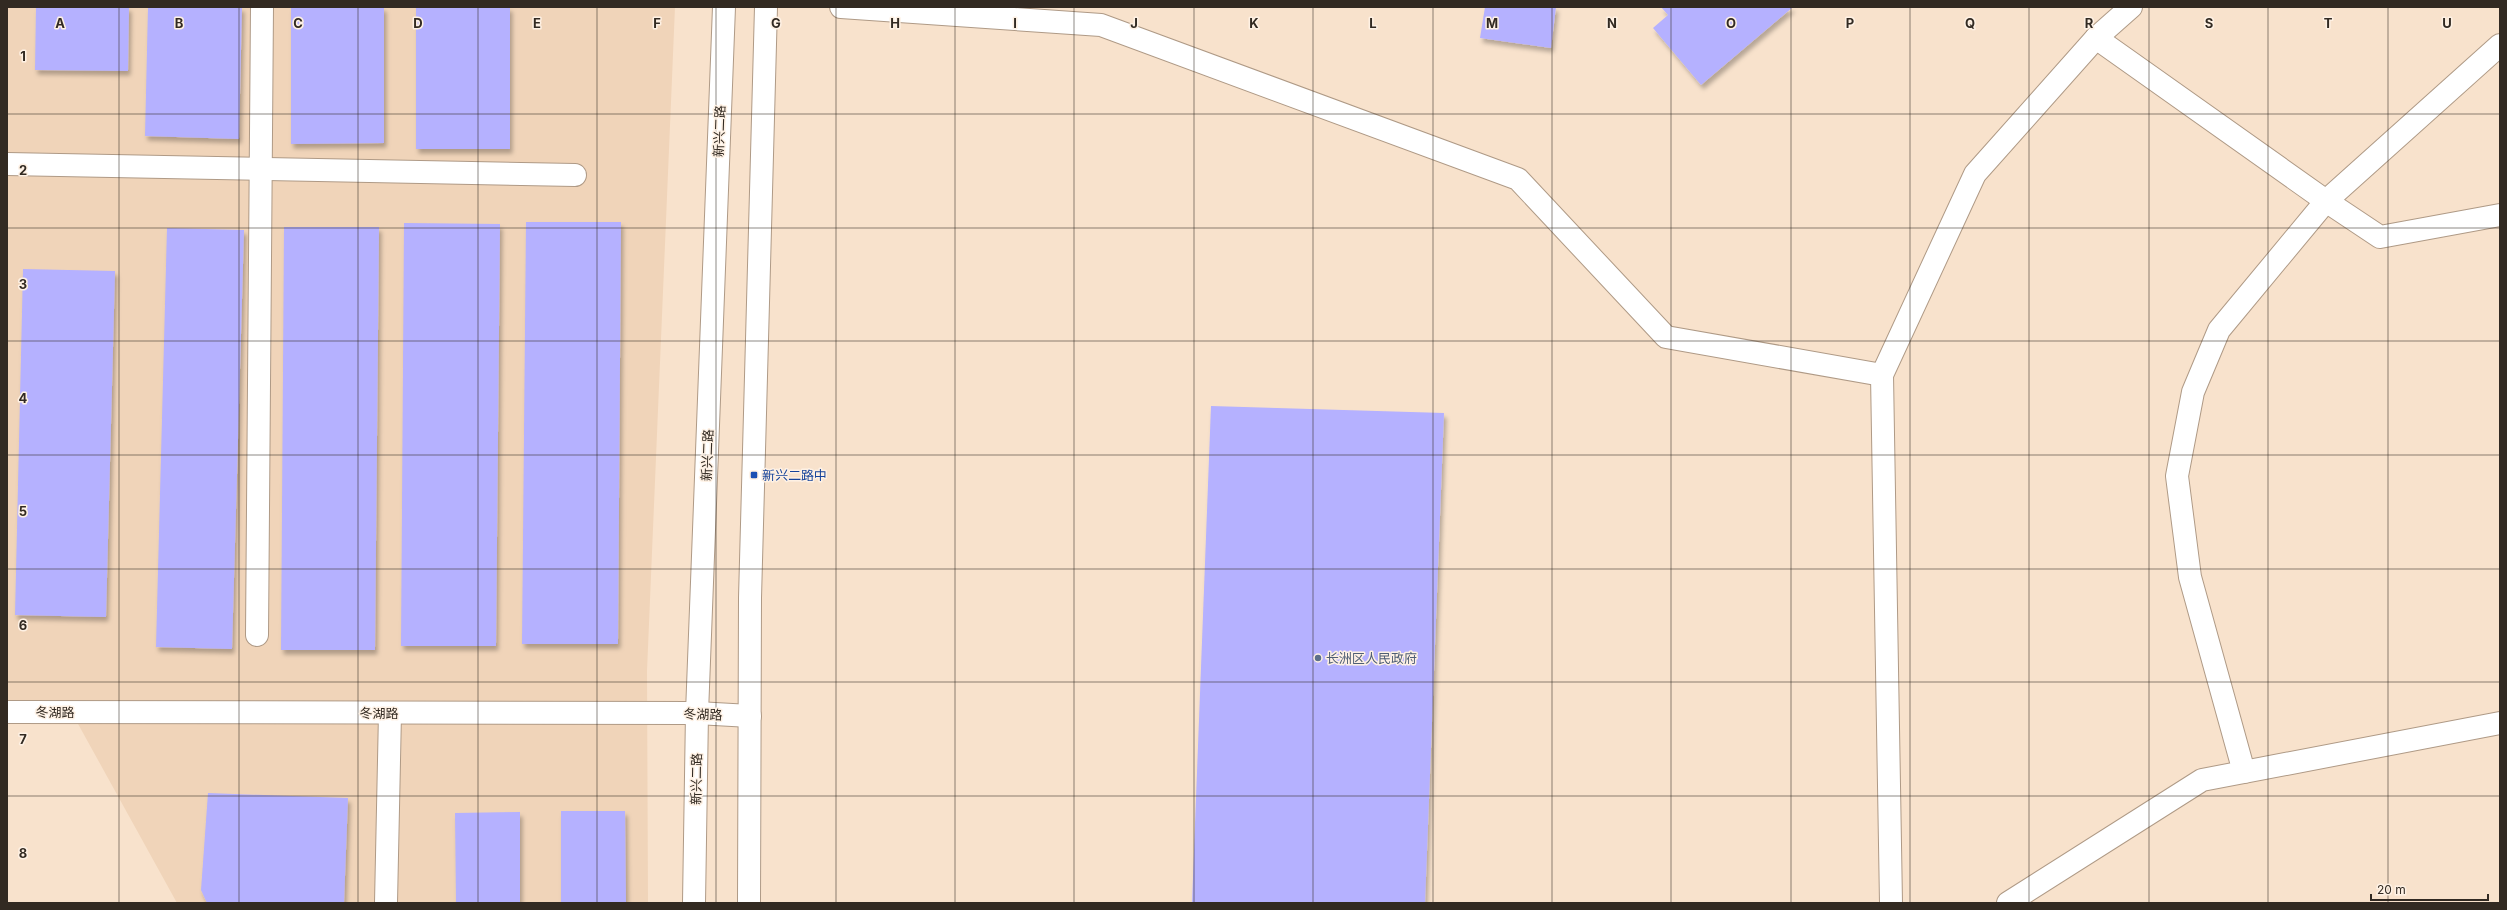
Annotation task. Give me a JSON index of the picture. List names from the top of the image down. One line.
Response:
{"streets":{"main road":["新兴二路","冬湖路"]},"crossings":[["新兴二路","冬湖路"]],"places":{"transit":["新兴二路中"],"other":["长洲区人民政府"]},"scale_bar":"20 m","grid":{"columns":["A","B","C","D","E","F","G","H","I","J","K","L","M","N","O","P","Q","R","S","T","U"],"rows":["1","2","3","4","5","6","7","8"]}}
